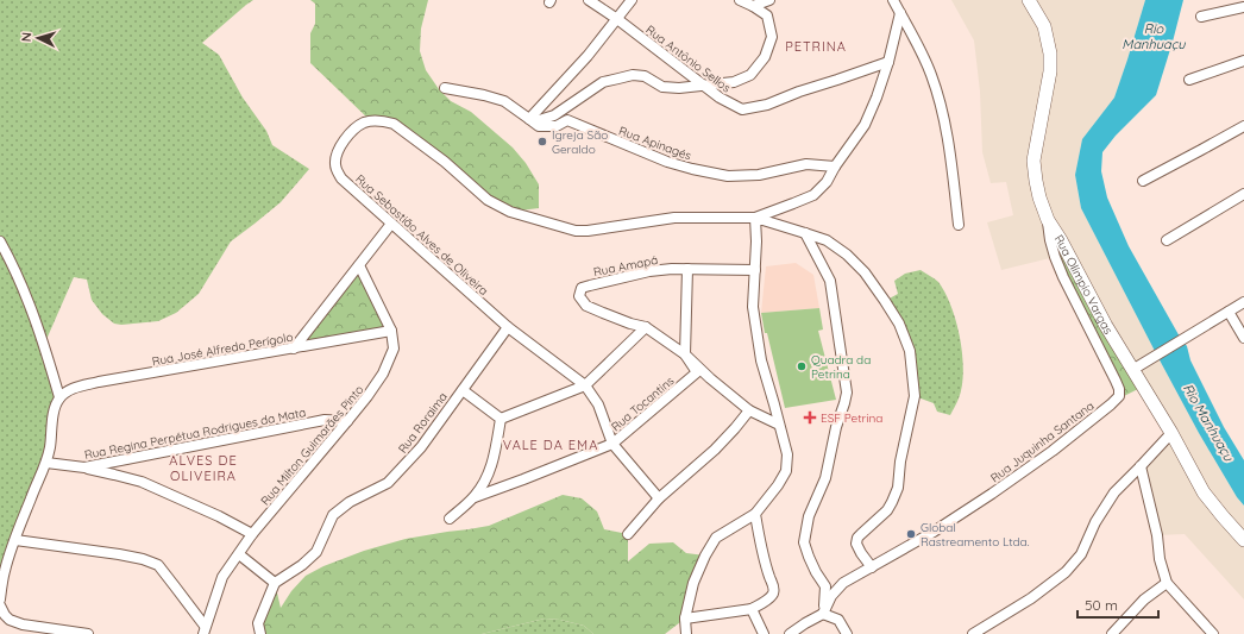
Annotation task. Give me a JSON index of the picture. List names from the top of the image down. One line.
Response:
{"streets":{"street":["Rua Antônio Sellos","Rua Apinagés","Rua Sebastião Alves de Oliveira","Rua Amapá","Rua Olímpio Vargas","Rua José Alfredo Perígolo","Rua Tocantins","Rua Roraima","Rua Regina Perpétua Rodrigues da Mata","Rua Juquinha Santana","Rua Milton Guimarães Pinto"]},"crossings":[["Rua Sebastião Alves de Oliveira","Rua Tocantins"],["Rua Sebastião Alves de Oliveira","Rua Roraima"],["Rua Amapá","Rua Tocantins"],["Rua Olímpio Vargas","Rua Juquinha Santana"],["Rua José Alfredo Perígolo","Rua Milton Guimarães Pinto"],["Rua Regina Perpétua Rodrigues da Mata","Rua Milton Guimarães Pinto"]],"districts":["PETRINA","VALE DA EMA","ALVES DE OLIVEIRA"],"water":["Rio Manhuaçu"],"places":{"other":["Igreja São Geraldo","Quadra da Petrina","Global Rastreamento Ltda."],"health":["ESF Petrina"]},"scale_bar":"50 m","north":"left"}
